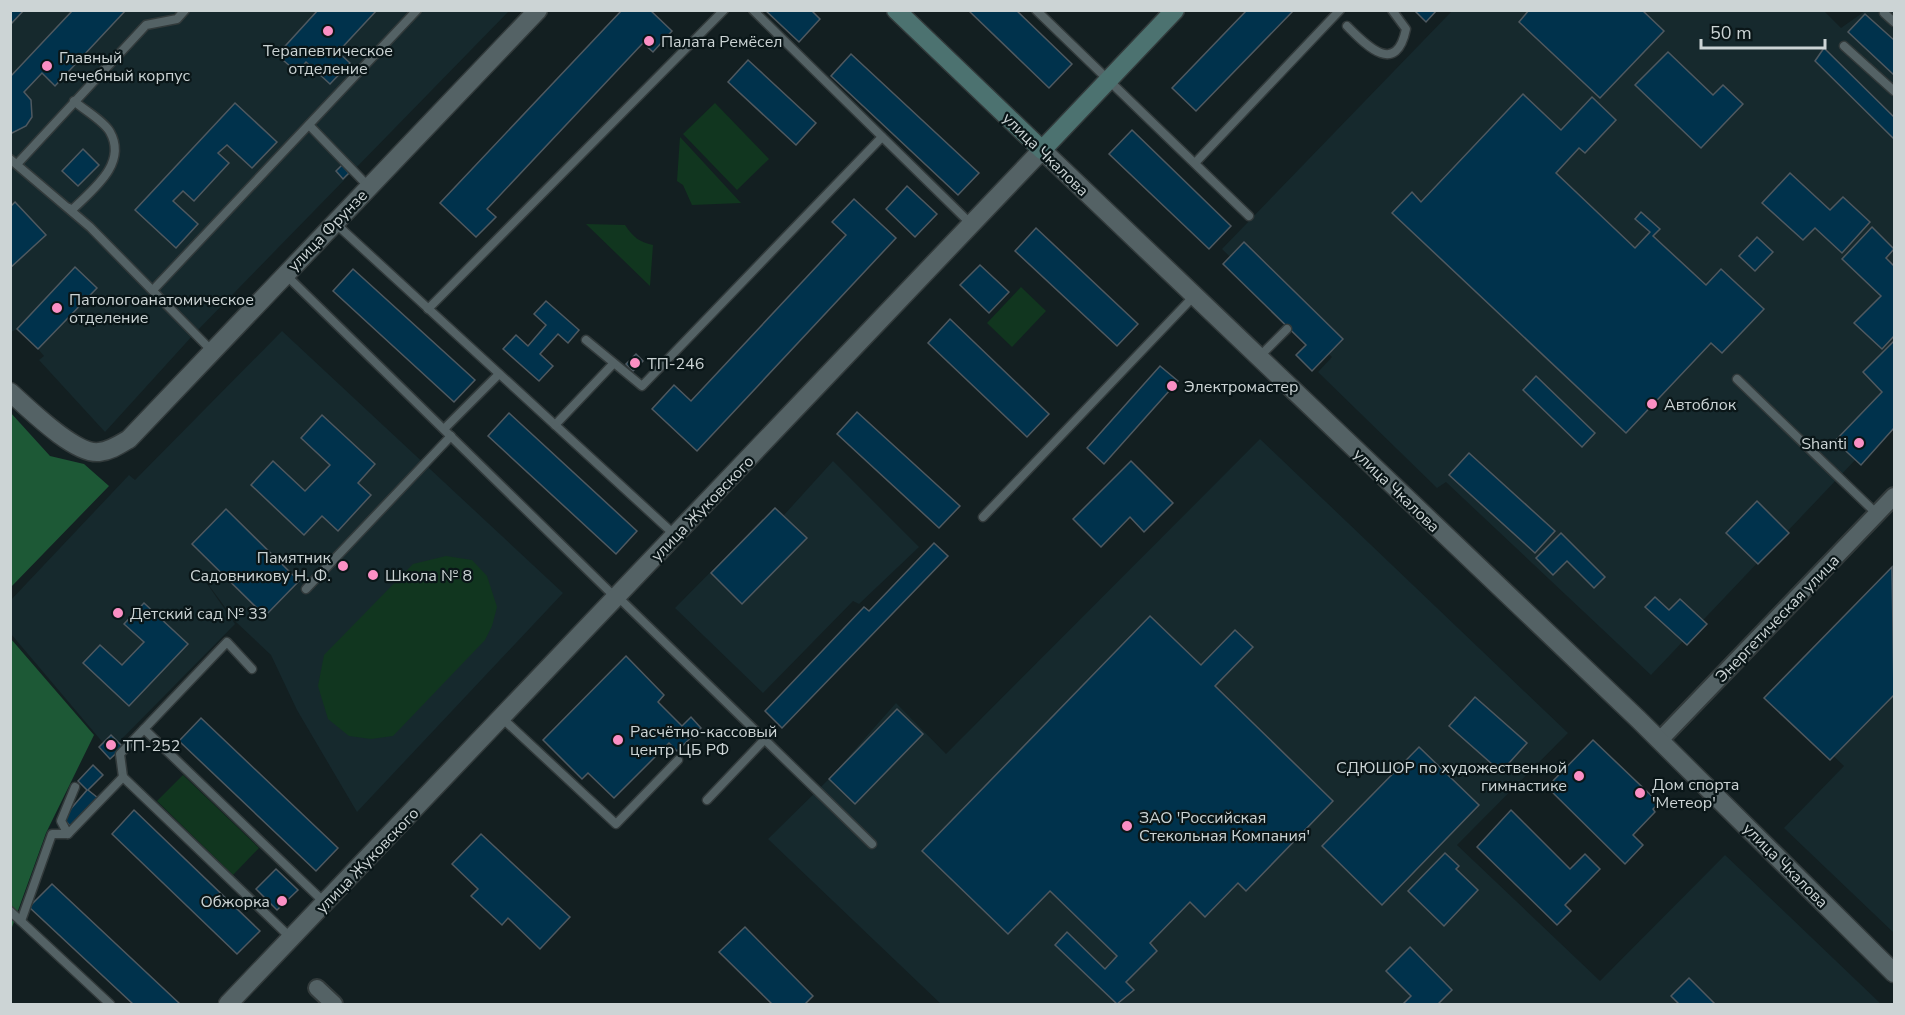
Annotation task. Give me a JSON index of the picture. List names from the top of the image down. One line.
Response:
{"streets":{"main road":["улица Чкалова","улица Жуковского"],"street":["улица Фрунзе","Энергетическая улица"]},"crossings":[["улица Чкалова","улица Жуковского"],["улица Чкалова","Энергетическая улица"]],"places":["Терапевтическое отделение","Палата Ремёсел","Главный лечебный корпус","Патологоанатомическое отделение","ТП-246","Электромастер","Автоблок","Shanti","Памятник Садовникову Н. Ф.","Школа № 8","Детский сад № 33","Расчётно-кассовый центр ЦБ РФ","ТП-252","СДЮШОР по художественной гимнастике","Дом спорта 'Метеор'","ЗАО 'Российская Стекольная Компания'","Обжорка"],"scale_bar":"50 m"}
